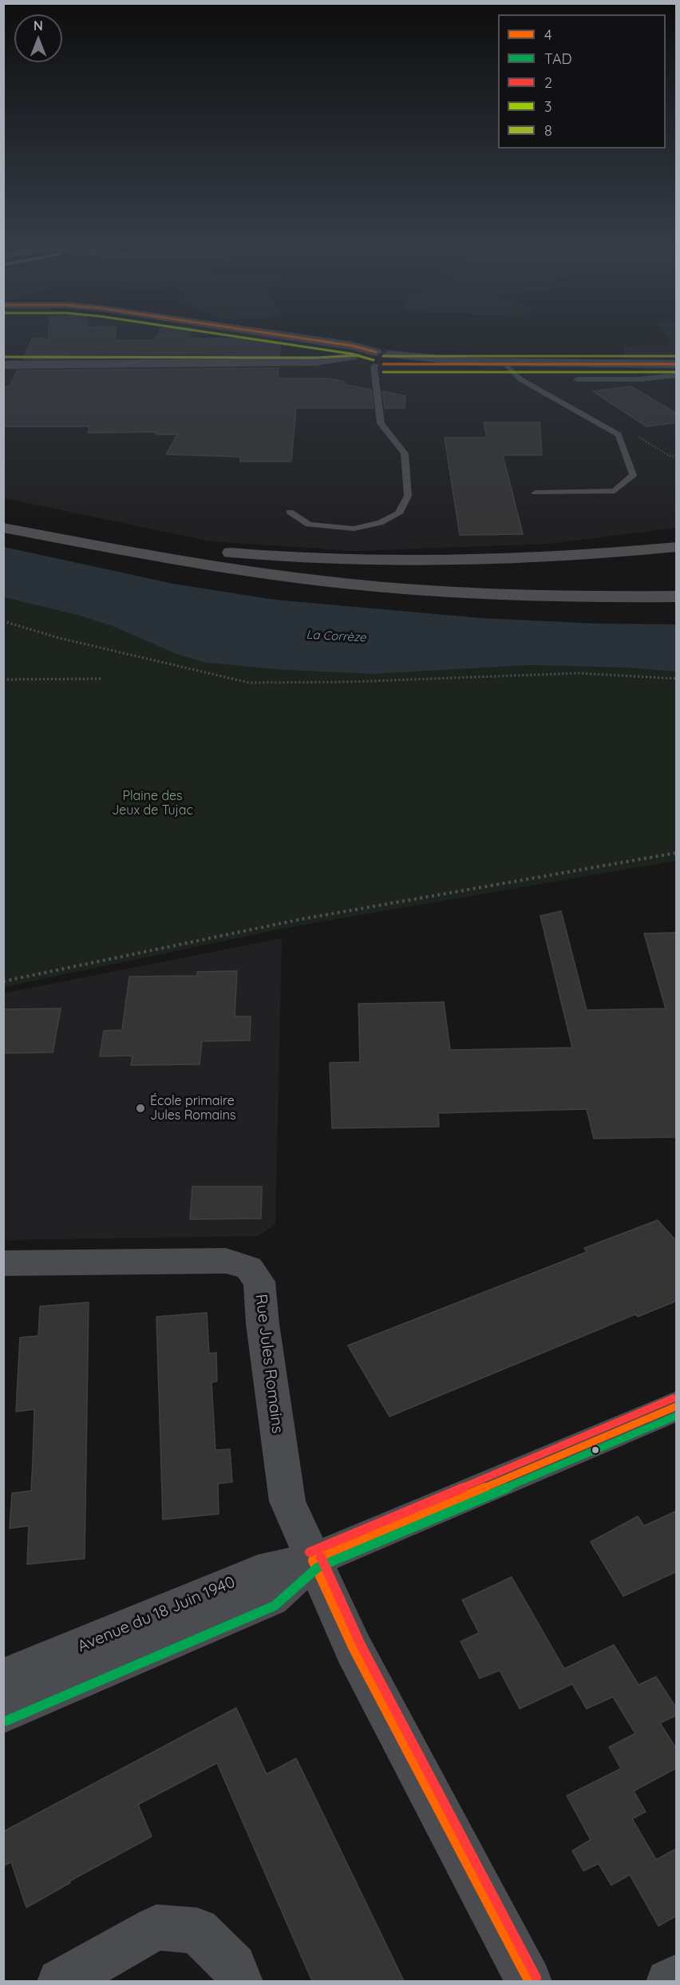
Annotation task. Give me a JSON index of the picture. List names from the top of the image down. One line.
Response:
{"streets":{"street":["Rue Jules Romains","Avenue du 18 Juin 1940"]},"crossings":[["Rue Jules Romains","Avenue du 18 Juin 1940"]],"water":["La Corrèze"],"parks":["Plaine des Jeux de Tujac"],"places":["École primaire Jules Romains"],"lines":["transit line 4","transit line 3","transit line 8","transit line 2","transit line TAD"],"legend":["4","TAD","2","3","8"],"north":"top"}
